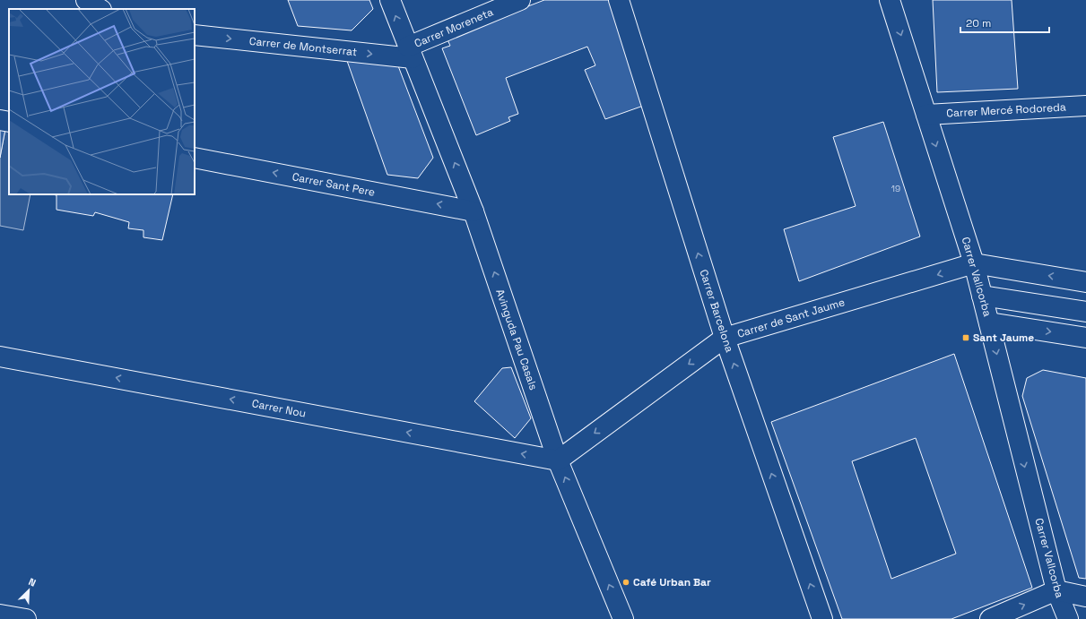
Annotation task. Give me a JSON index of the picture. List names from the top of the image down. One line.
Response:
{"streets":{"street":["Carrer Moreneta","Carrer de Montserrat","Carrer Mercé Rodoreda","Carrer Sant Pere","Carrer Vallcorba","Carrer Barcelona","Carrer de Sant Jaume","Avinguda Pau Casals","Carrer Nou"]},"crossings":[["Carrer Moreneta","Carrer de Montserrat"],["Carrer Moreneta","Avinguda Pau Casals"],["Carrer de Montserrat","Avinguda Pau Casals"],["Carrer Mercé Rodoreda","Carrer Vallcorba"],["Carrer Sant Pere","Avinguda Pau Casals"],["Carrer Vallcorba","Carrer de Sant Jaume"],["Carrer Barcelona","Carrer de Sant Jaume"],["Carrer de Sant Jaume","Avinguda Pau Casals"],["Carrer de Sant Jaume","Carrer Nou"],["Avinguda Pau Casals","Carrer Nou"]],"one_way":["Carrer de Montserrat","Carrer Sant Pere","Carrer Vallcorba","Carrer Barcelona","Carrer de Sant Jaume","Avinguda Pau Casals","Carrer Nou"],"places":{"transit":["Sant Jaume"],"other":["Café Urban Bar"]},"house_numbers":["19"],"scale_bar":"20 m","north":"top right"}
